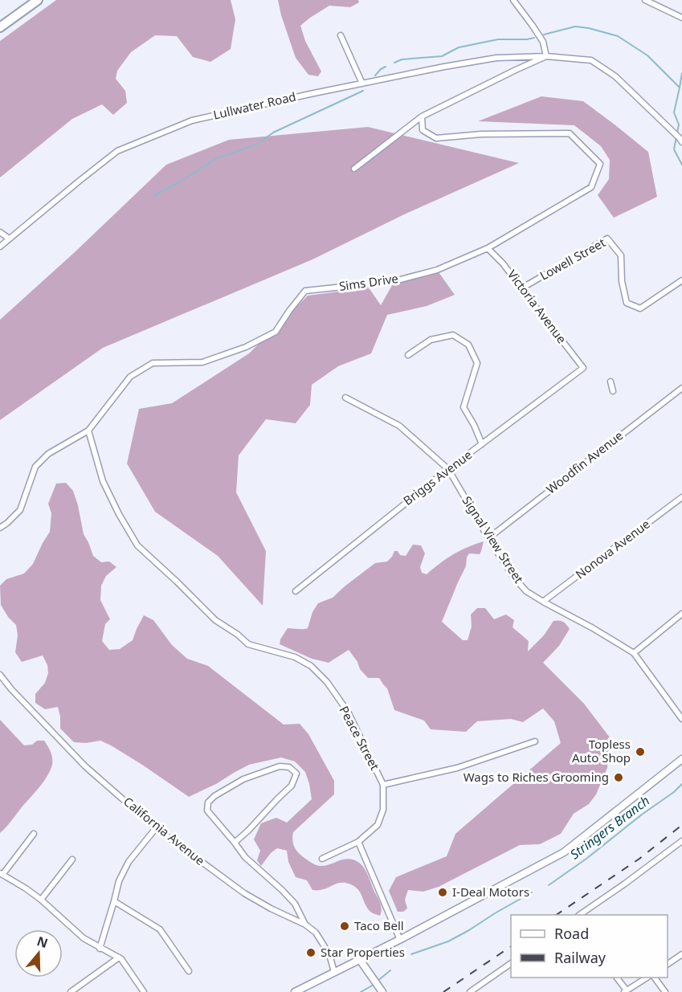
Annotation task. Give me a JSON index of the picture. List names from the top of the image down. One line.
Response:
{"streets":{"street":["Lullwater Road","Lowell Street","Sims Drive","Victoria Avenue","Woodfin Avenue","Briggs Avenue","Signal View Street","Nonova Avenue","Peace Street","California Avenue"]},"crossings":[["Lowell Street","Victoria Avenue"],["Sims Drive","Victoria Avenue"],["Sims Drive","Peace Street"],["Victoria Avenue","Briggs Avenue"],["Woodfin Avenue","Signal View Street"],["Briggs Avenue","Signal View Street"],["Signal View Street","Nonova Avenue"]],"water":["Stringers Branch"],"places":["Topless Auto Shop","Wags to Riches Grooming","I-Deal Motors","Taco Bell","Star Properties"],"legend":["Road","Railway"],"north":"top"}
